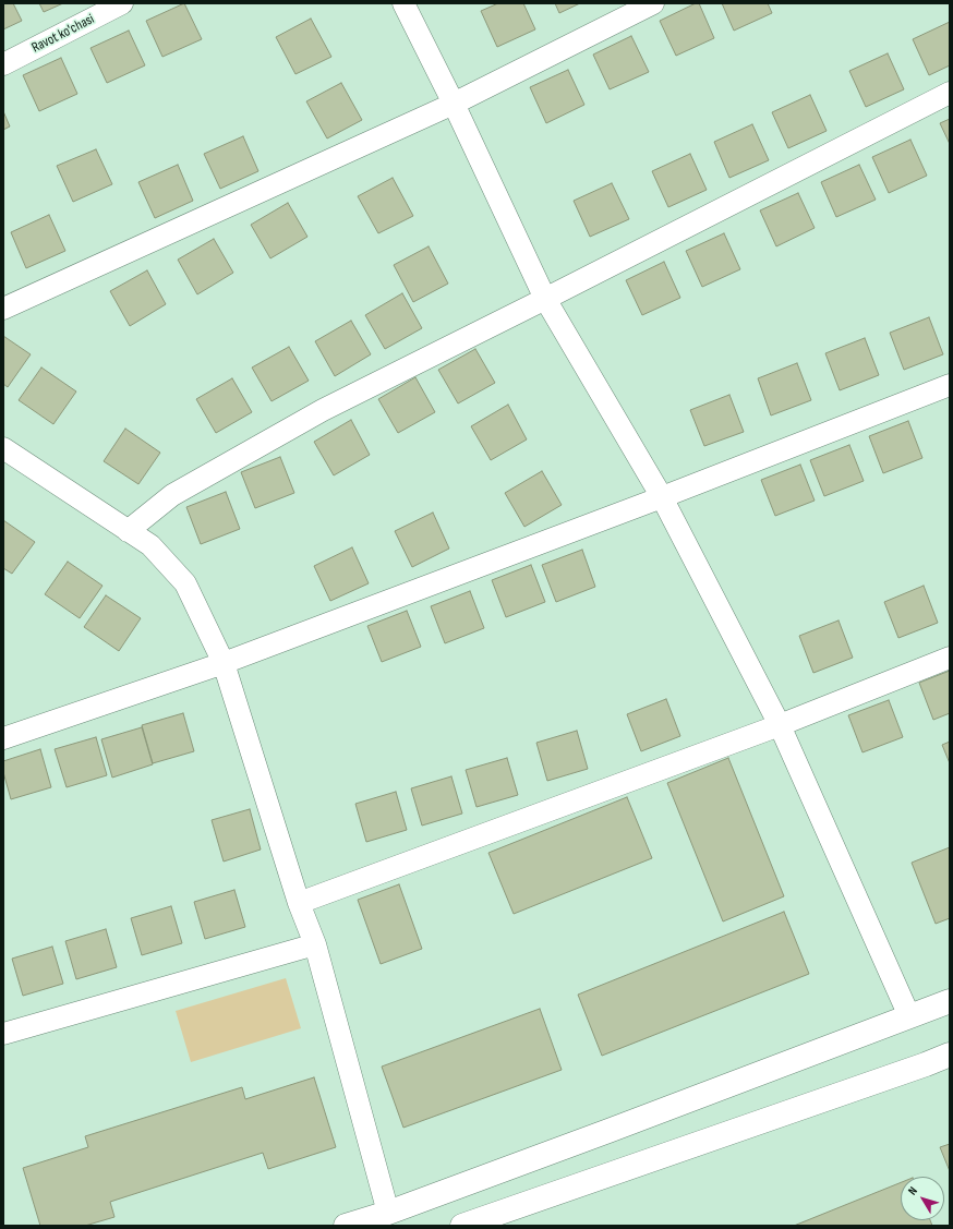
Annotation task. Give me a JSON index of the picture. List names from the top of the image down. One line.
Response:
{"streets":{"street":["Ravot ko'chasi"]},"north":"top left"}
